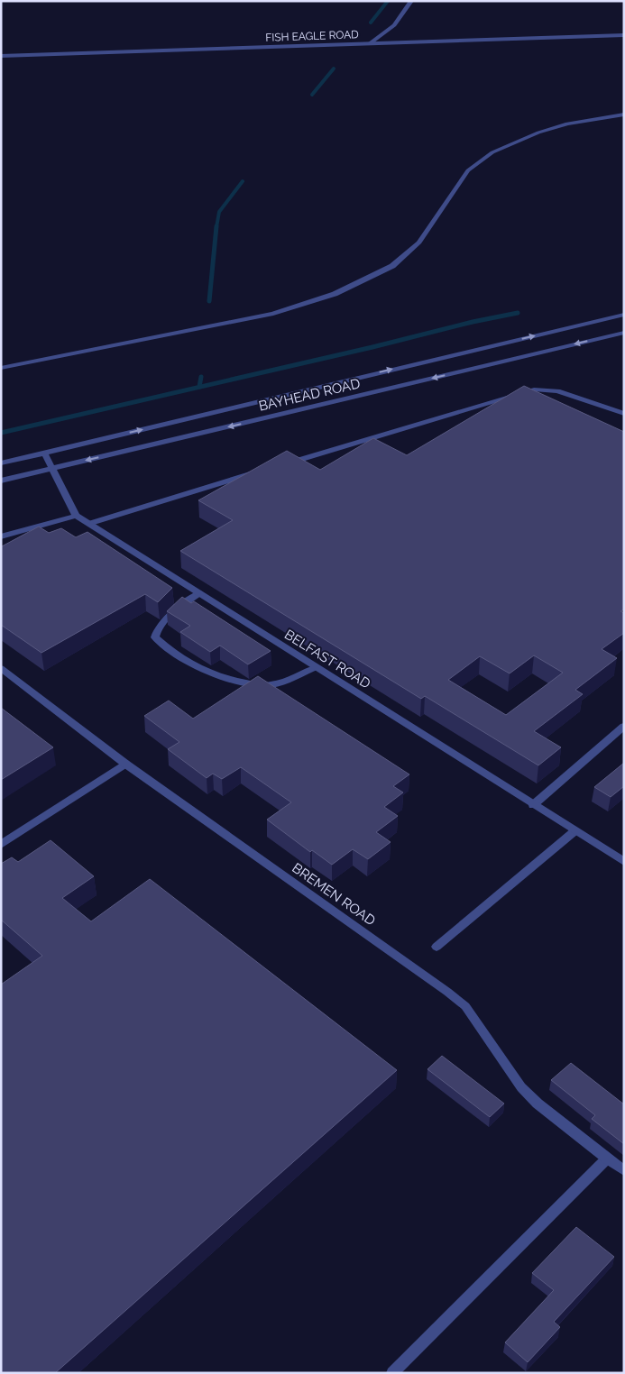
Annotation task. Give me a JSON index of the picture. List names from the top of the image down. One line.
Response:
{"streets":{"street":["FISH EAGLE ROAD","BAYHEAD ROAD","BELFAST ROAD","BREMEN ROAD"]}}
